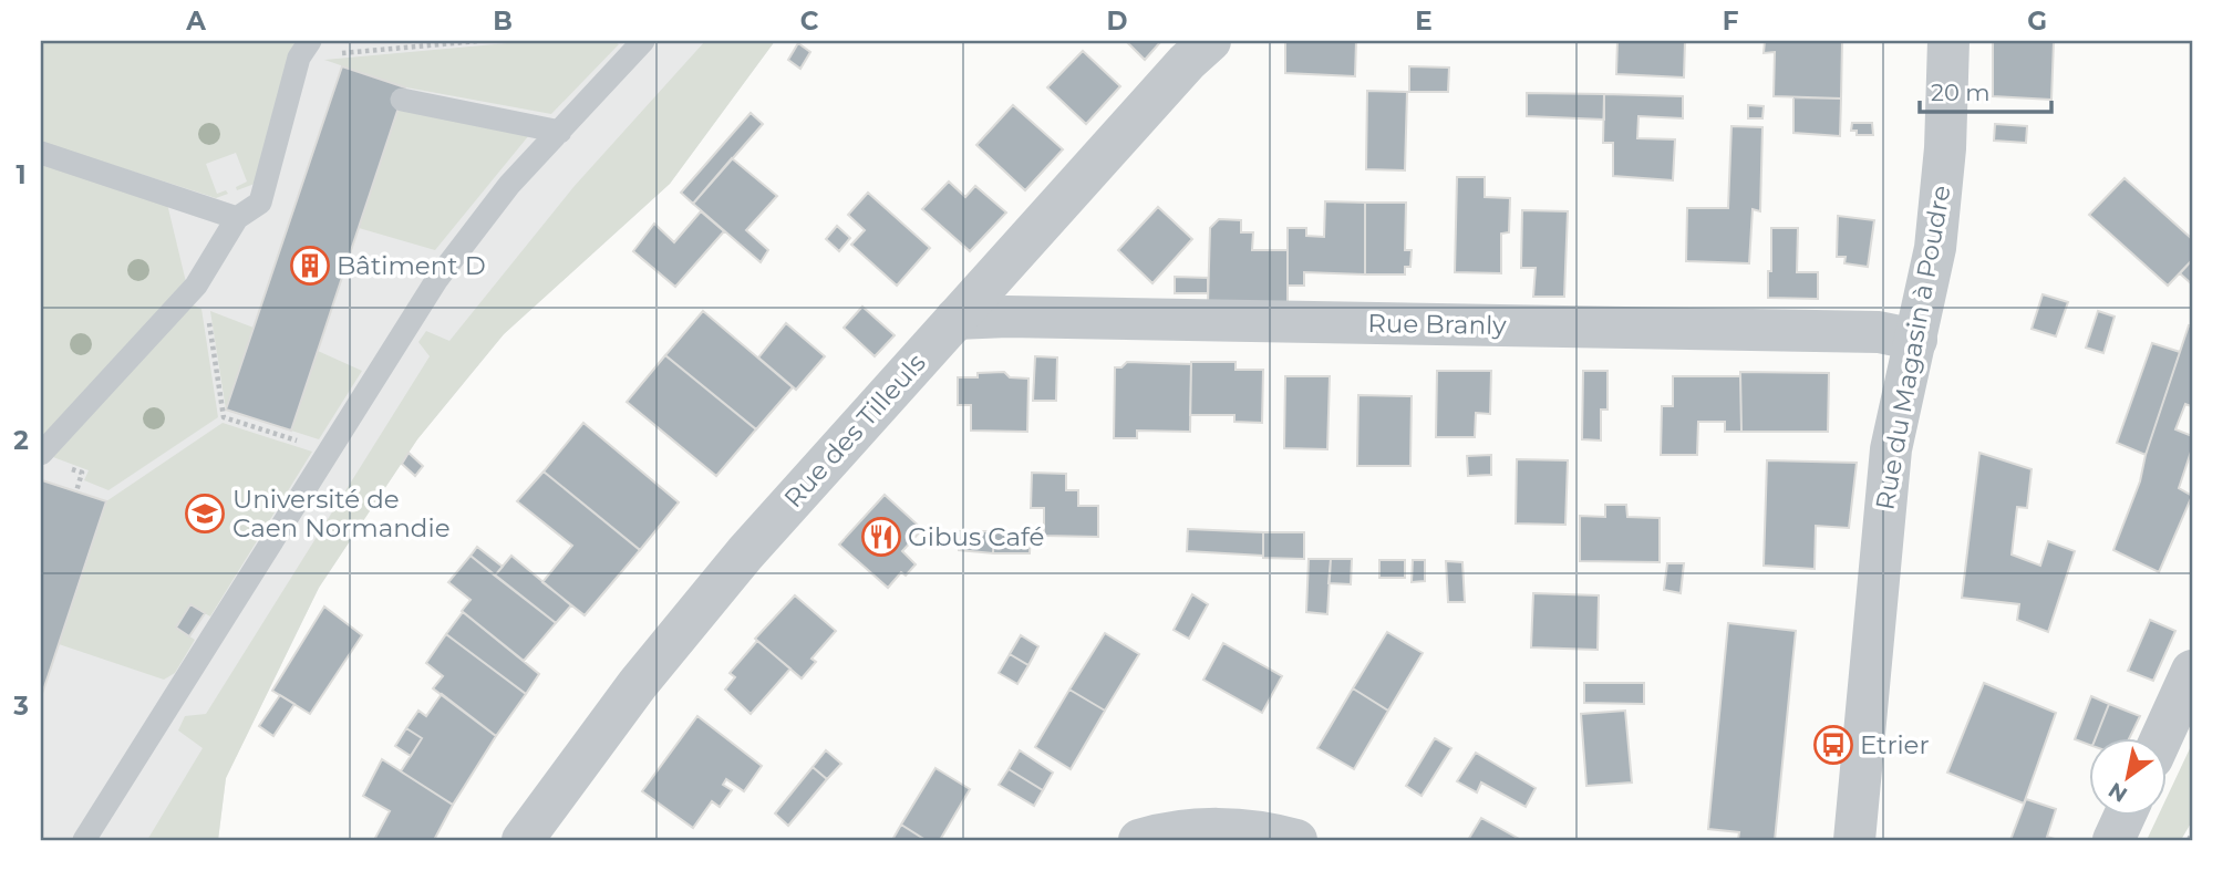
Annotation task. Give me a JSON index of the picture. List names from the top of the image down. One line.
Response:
{"streets":{"street":["Rue Branly","Rue du Magasin à Poudre","Rue des Tilleuls"]},"crossings":[["Rue Branly","Rue du Magasin à Poudre"],["Rue Branly","Rue des Tilleuls"]],"places":{"building":["Bâtiment D"],"school or university":["Université de Caen Normandie"],"restaurant":["Gibus Café"],"bus stop":["Etrier"]},"scale_bar":"20 m","north":"bottom left","grid":{"columns":["A","B","C","D","E","F","G"],"rows":["1","2","3"]}}
